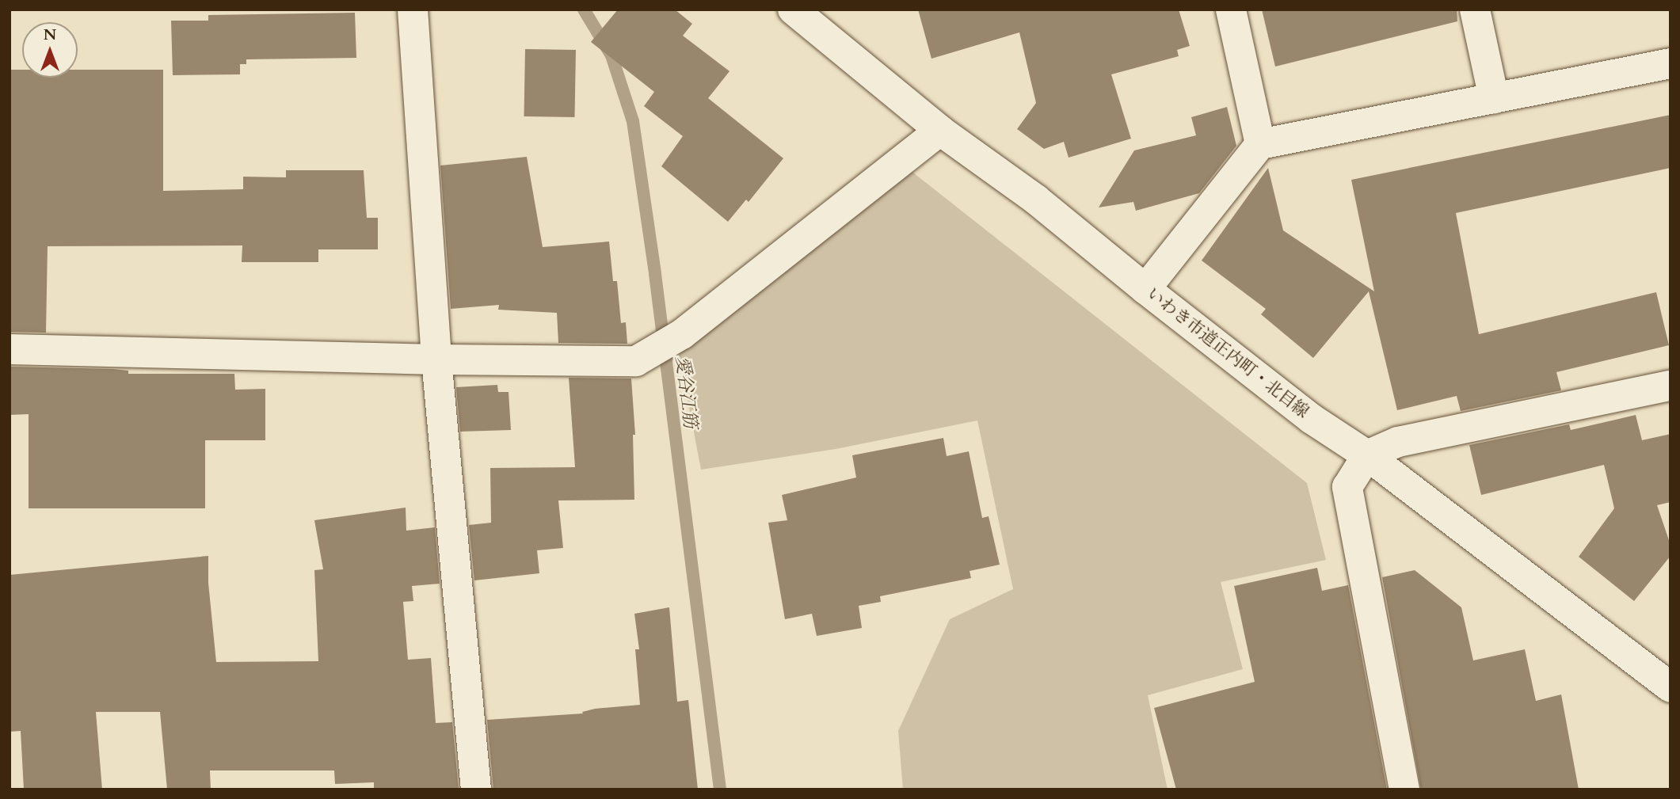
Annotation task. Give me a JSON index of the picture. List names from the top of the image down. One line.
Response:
{"streets":{"street":["いわき市道正内町・北目線"]},"water":["愛谷江筋"],"north":"top"}
